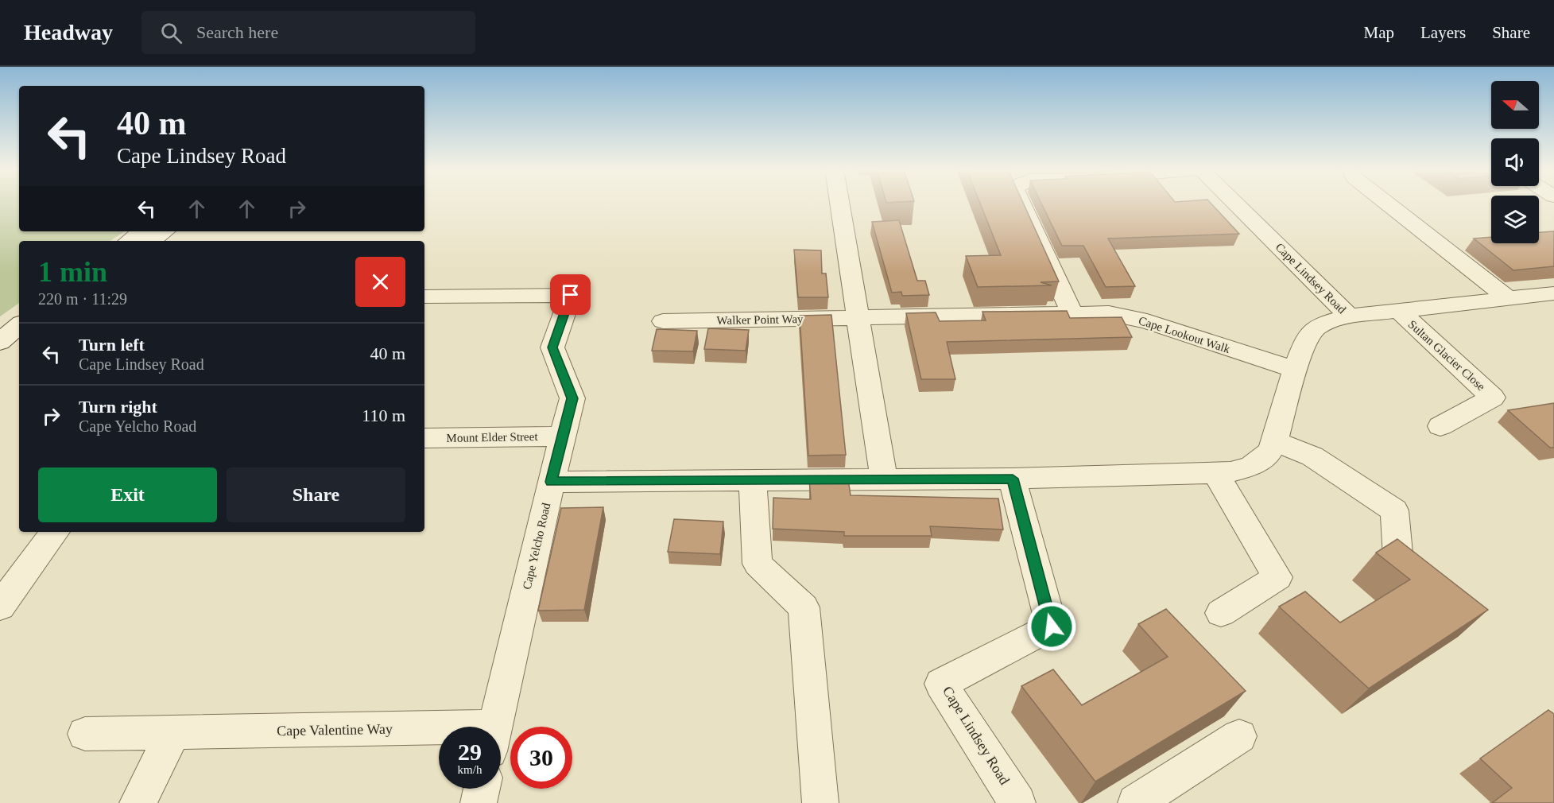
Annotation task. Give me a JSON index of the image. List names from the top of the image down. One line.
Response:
{"streets":{"street":["Cape Lindsey Road","Walker Point Way","Cape Lookout Walk","Sultan Glacier Close","Mount Elder Street","Cape Yelcho Road","Cape Valentine Way"]},"crossings":[["Cape Lindsey Road","Cape Lookout Walk"],["Cape Lindsey Road","Sultan Glacier Close"],["Cape Lindsey Road","Cape Yelcho Road"],["Walker Point Way","Cape Lookout Walk"],["Mount Elder Street","Cape Yelcho Road"]],"north":"left","page":{"header":"Headway","search":"Search here","nav":["Map","Layers","Share"],"turn":["40 m","Cape Lindsey Road"],"heading":["1 min","220 m · 11:29"],"list":[{"name":"Turn left","note":"Cape Lindsey Road","value":"40 m"},{"name":"Turn right","note":"Cape Yelcho Road","value":"110 m"}],"buttons":["Exit","Share"],"speed":"29 km/h","limit":"30"}}
